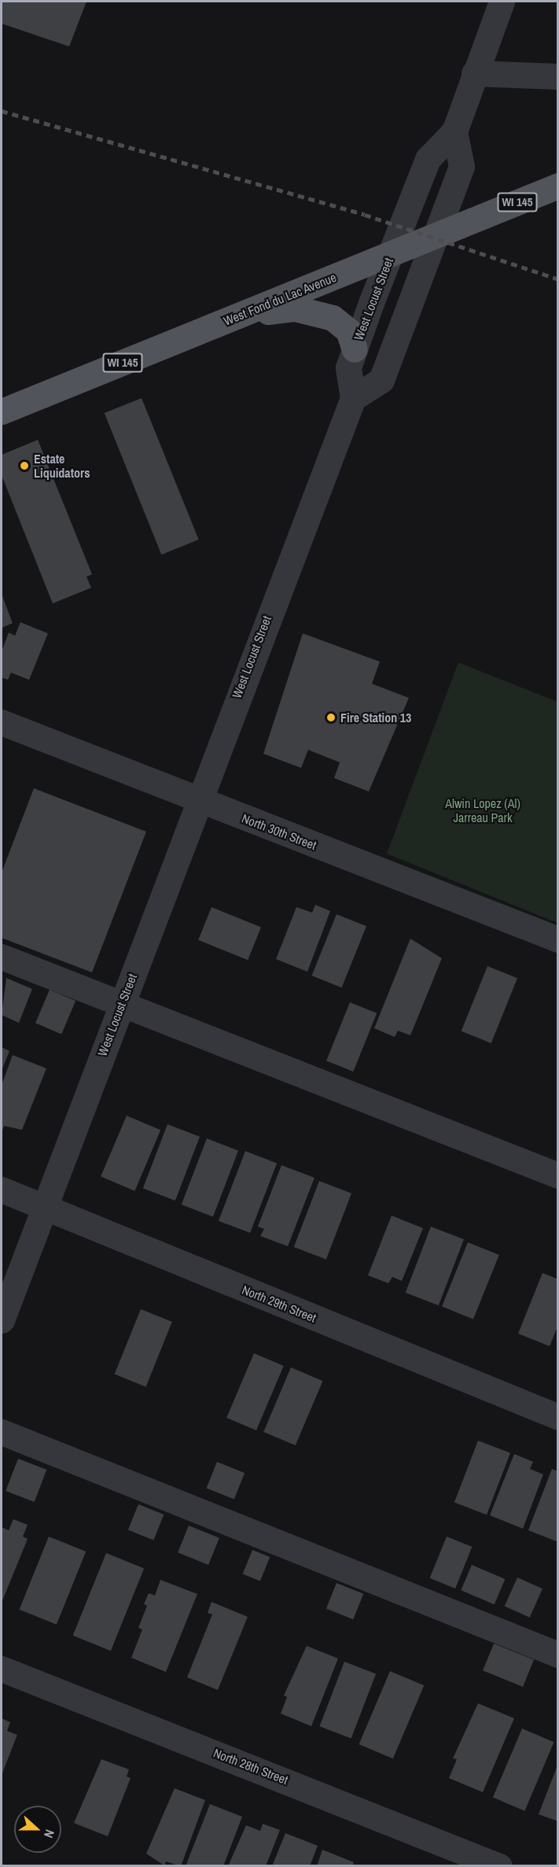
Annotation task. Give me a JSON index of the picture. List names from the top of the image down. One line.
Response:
{"streets":{"main road":["WI 145","West Fond du Lac Avenue"],"street":["West Locust Street","North 30th Street","North 29th Street","North 28th Street"]},"crossings":[["West Fond du Lac Avenue","West Locust Street"],["West Locust Street","North 30th Street"],["West Locust Street","North 29th Street"]],"parks":["Alwin Lopez (Al) Jarreau Park"],"places":["Estate Liquidators","Fire Station 13"],"north":"right"}
